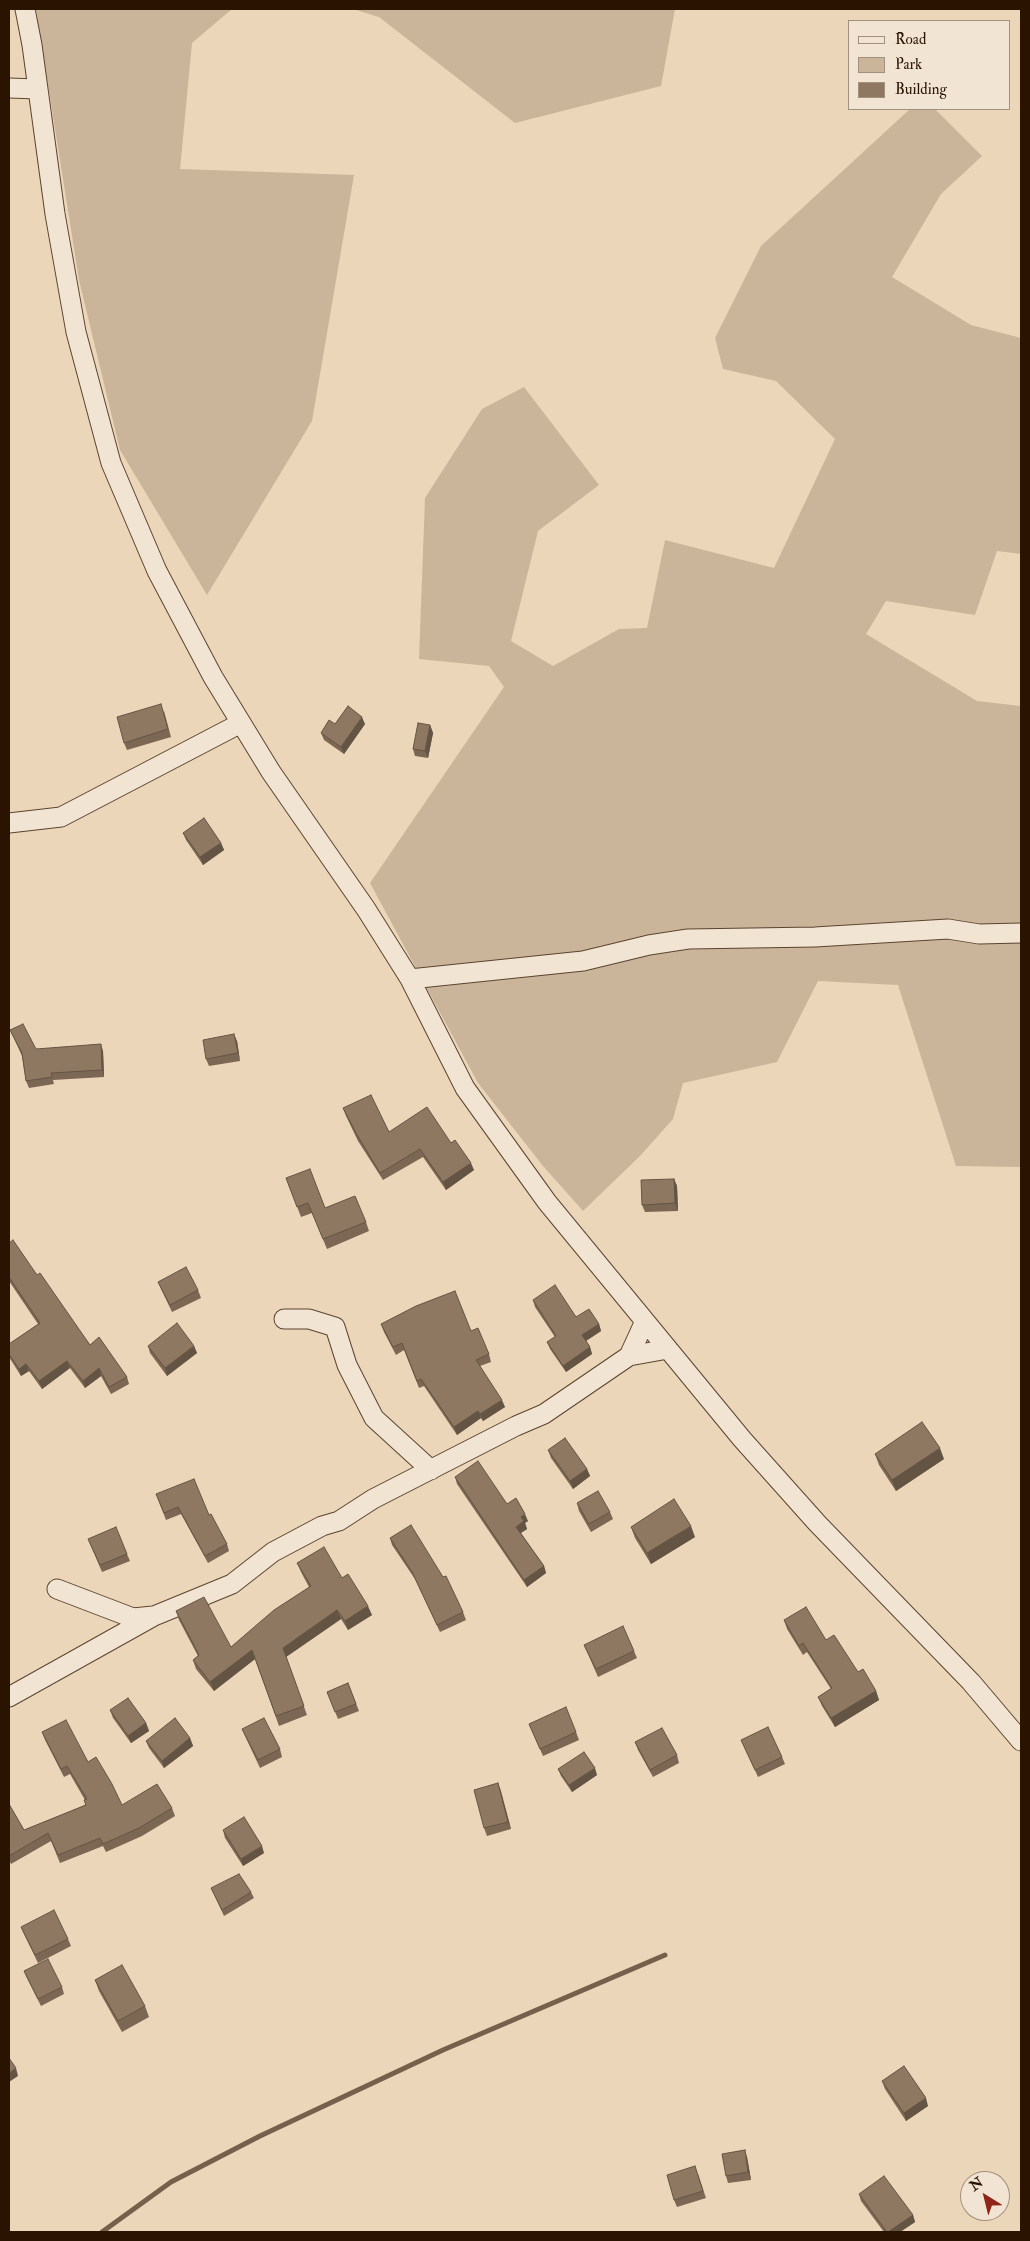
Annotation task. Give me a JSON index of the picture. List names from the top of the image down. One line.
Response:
{"legend":["Road","Park","Building"],"north":"top left"}
